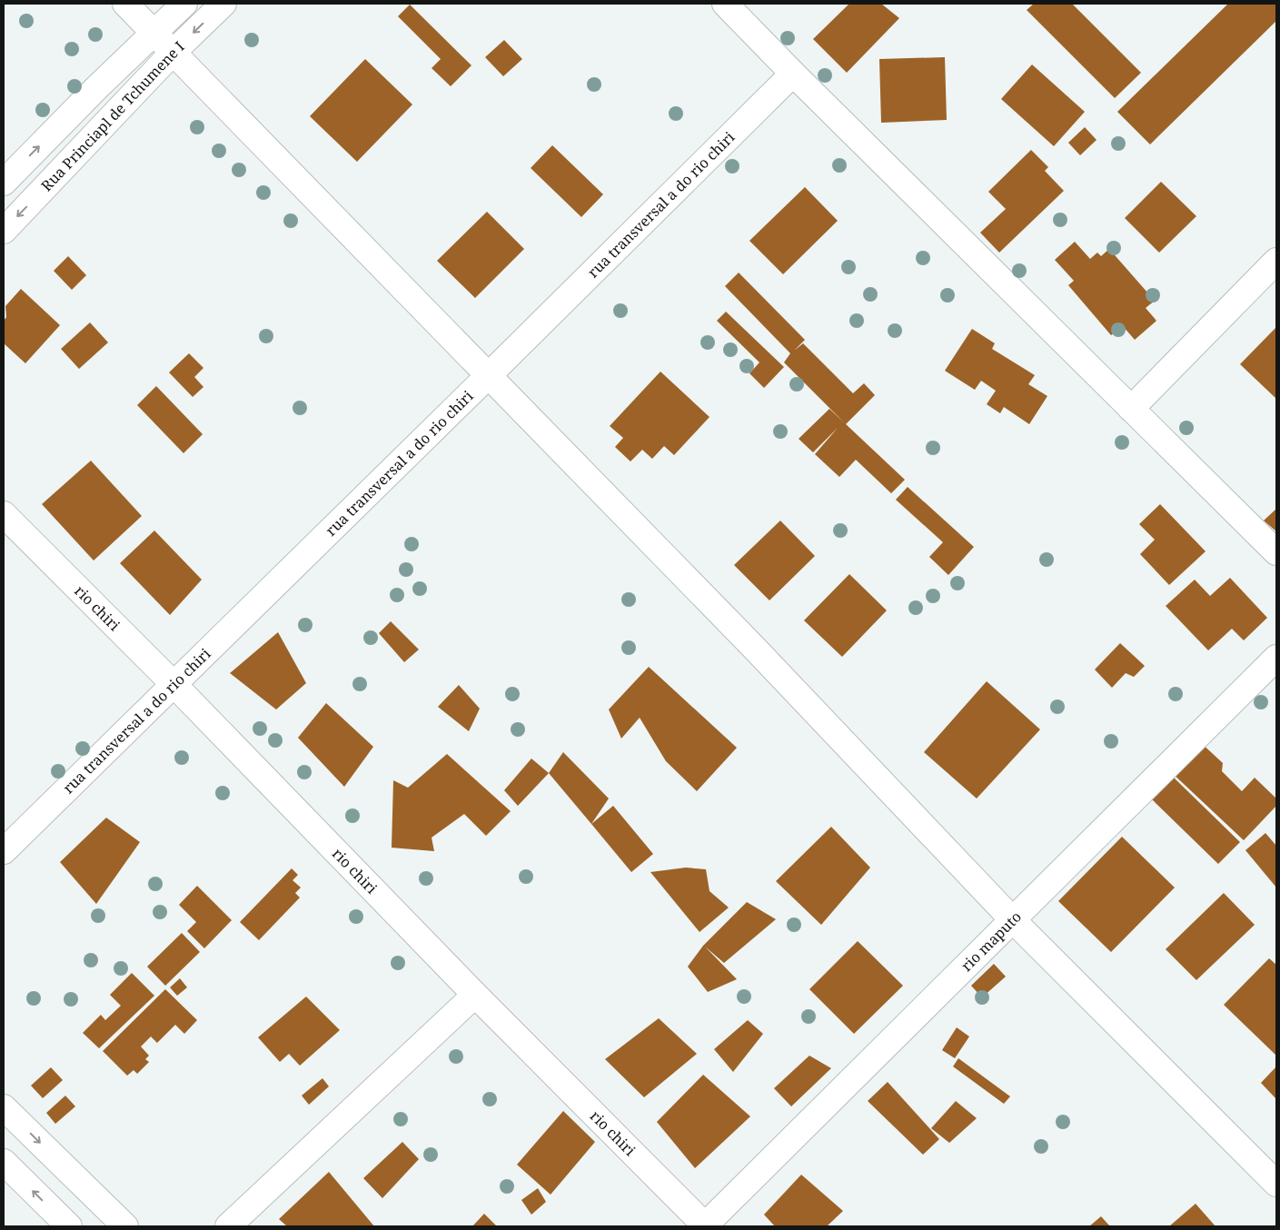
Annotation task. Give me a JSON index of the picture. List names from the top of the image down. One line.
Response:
{"streets":{"street":["Rua Princiapl de Tchumene I","rua transversal a do rio chiri","rio chiri","rio maputo"]},"crossings":[["rua transversal a do rio chiri","rio chiri"],["rio chiri","rio maputo"]]}
